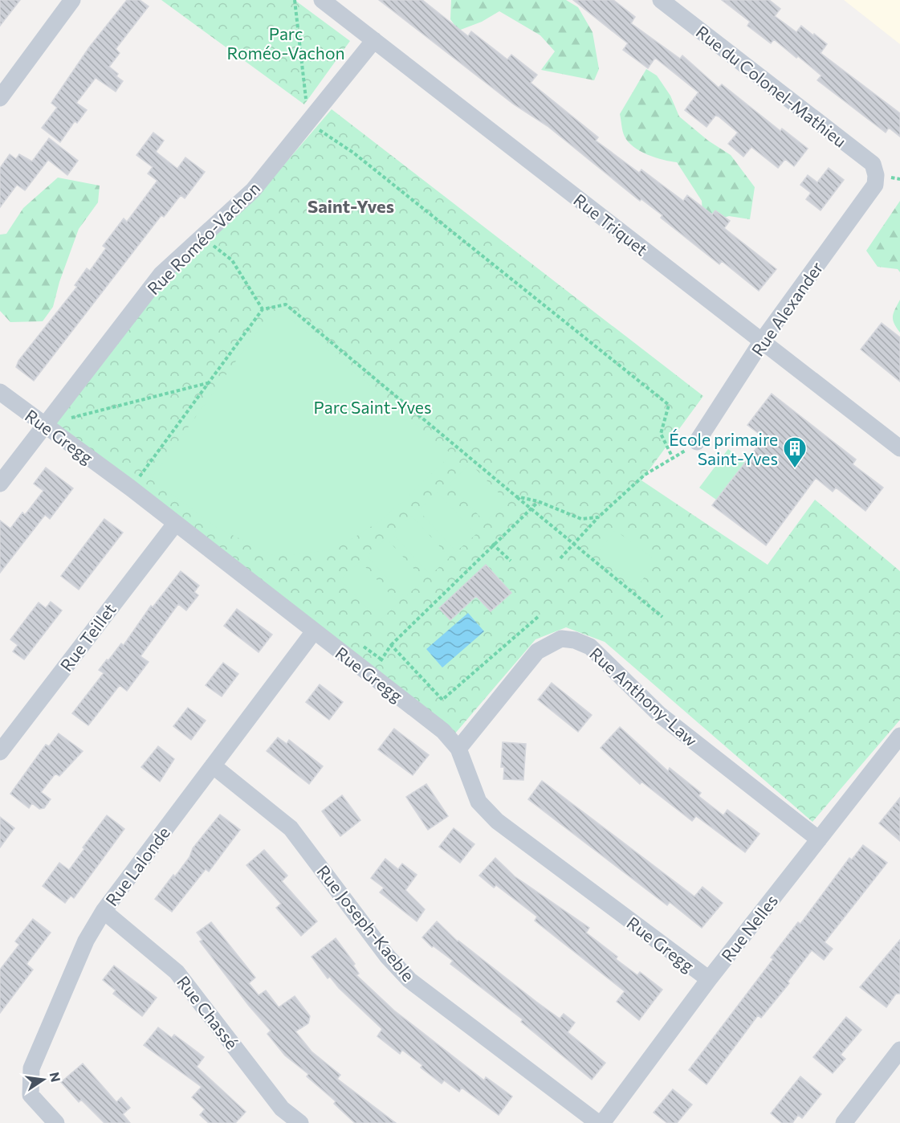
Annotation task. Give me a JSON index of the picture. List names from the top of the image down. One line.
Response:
{"streets":{"street":["Rue du Colonel-Mathieu","Rue Triquet","Rue Roméo-Vachon","Rue Alexander","Rue Gregg","Rue Teillet","Rue Anthony-Law","Rue Lalonde","Rue Joseph-Kaeble","Rue Nelles","Rue Chassé"]},"crossings":[["Rue du Colonel-Mathieu","Rue Alexander"],["Rue Triquet","Rue Roméo-Vachon"],["Rue Triquet","Rue Alexander"],["Rue Roméo-Vachon","Rue Gregg"],["Rue Gregg","Rue Teillet"],["Rue Gregg","Rue Anthony-Law"],["Rue Gregg","Rue Lalonde"],["Rue Gregg","Rue Nelles"],["Rue Anthony-Law","Rue Nelles"],["Rue Lalonde","Rue Joseph-Kaeble"],["Rue Lalonde","Rue Chassé"]],"districts":["Saint-Yves"],"parks":["Parc Roméo-Vachon","Parc Saint-Yves"],"places":{"building":["École primaire Saint-Yves"]},"north":"right"}
